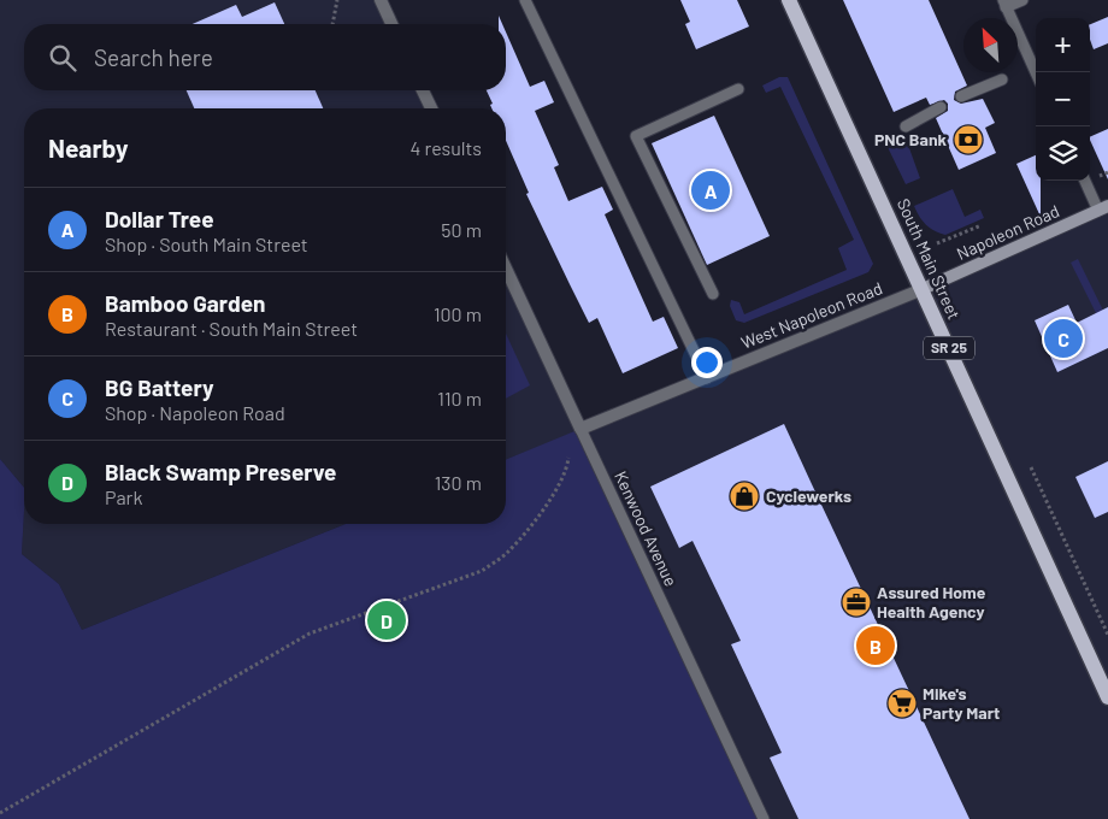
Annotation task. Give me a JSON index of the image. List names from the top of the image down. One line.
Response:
{"streets":{"main road":["Napoleon Road","South Main Street","SR 25"],"street":["West Napoleon Road","Kenwood Avenue"]},"crossings":[["Napoleon Road","South Main Street"],["Napoleon Road","West Napoleon Road"],["South Main Street","West Napoleon Road"],["West Napoleon Road","Kenwood Avenue"]],"places":{"bank":["PNC Bank"],"shop":["Cyclewerks"],"office":["Assured Home Health Agency"],"supermarket":["Mike's Party Mart"]},"north":"top left","page":{"map_buttons":["+","−"],"search":"Search here","heading":["Nearby","4 results"],"pins":["A","C","D","B"],"list":[{"mark":"A","name":"Dollar Tree","note":"Shop · South Main Street","value":"50 m"},{"mark":"B","name":"Bamboo Garden","note":"Restaurant · South Main Street","value":"100 m"},{"mark":"C","name":"BG Battery","note":"Shop · Napoleon Road","value":"110 m"},{"mark":"D","name":"Black Swamp Preserve","note":"Park","value":"130 m"}]}}
